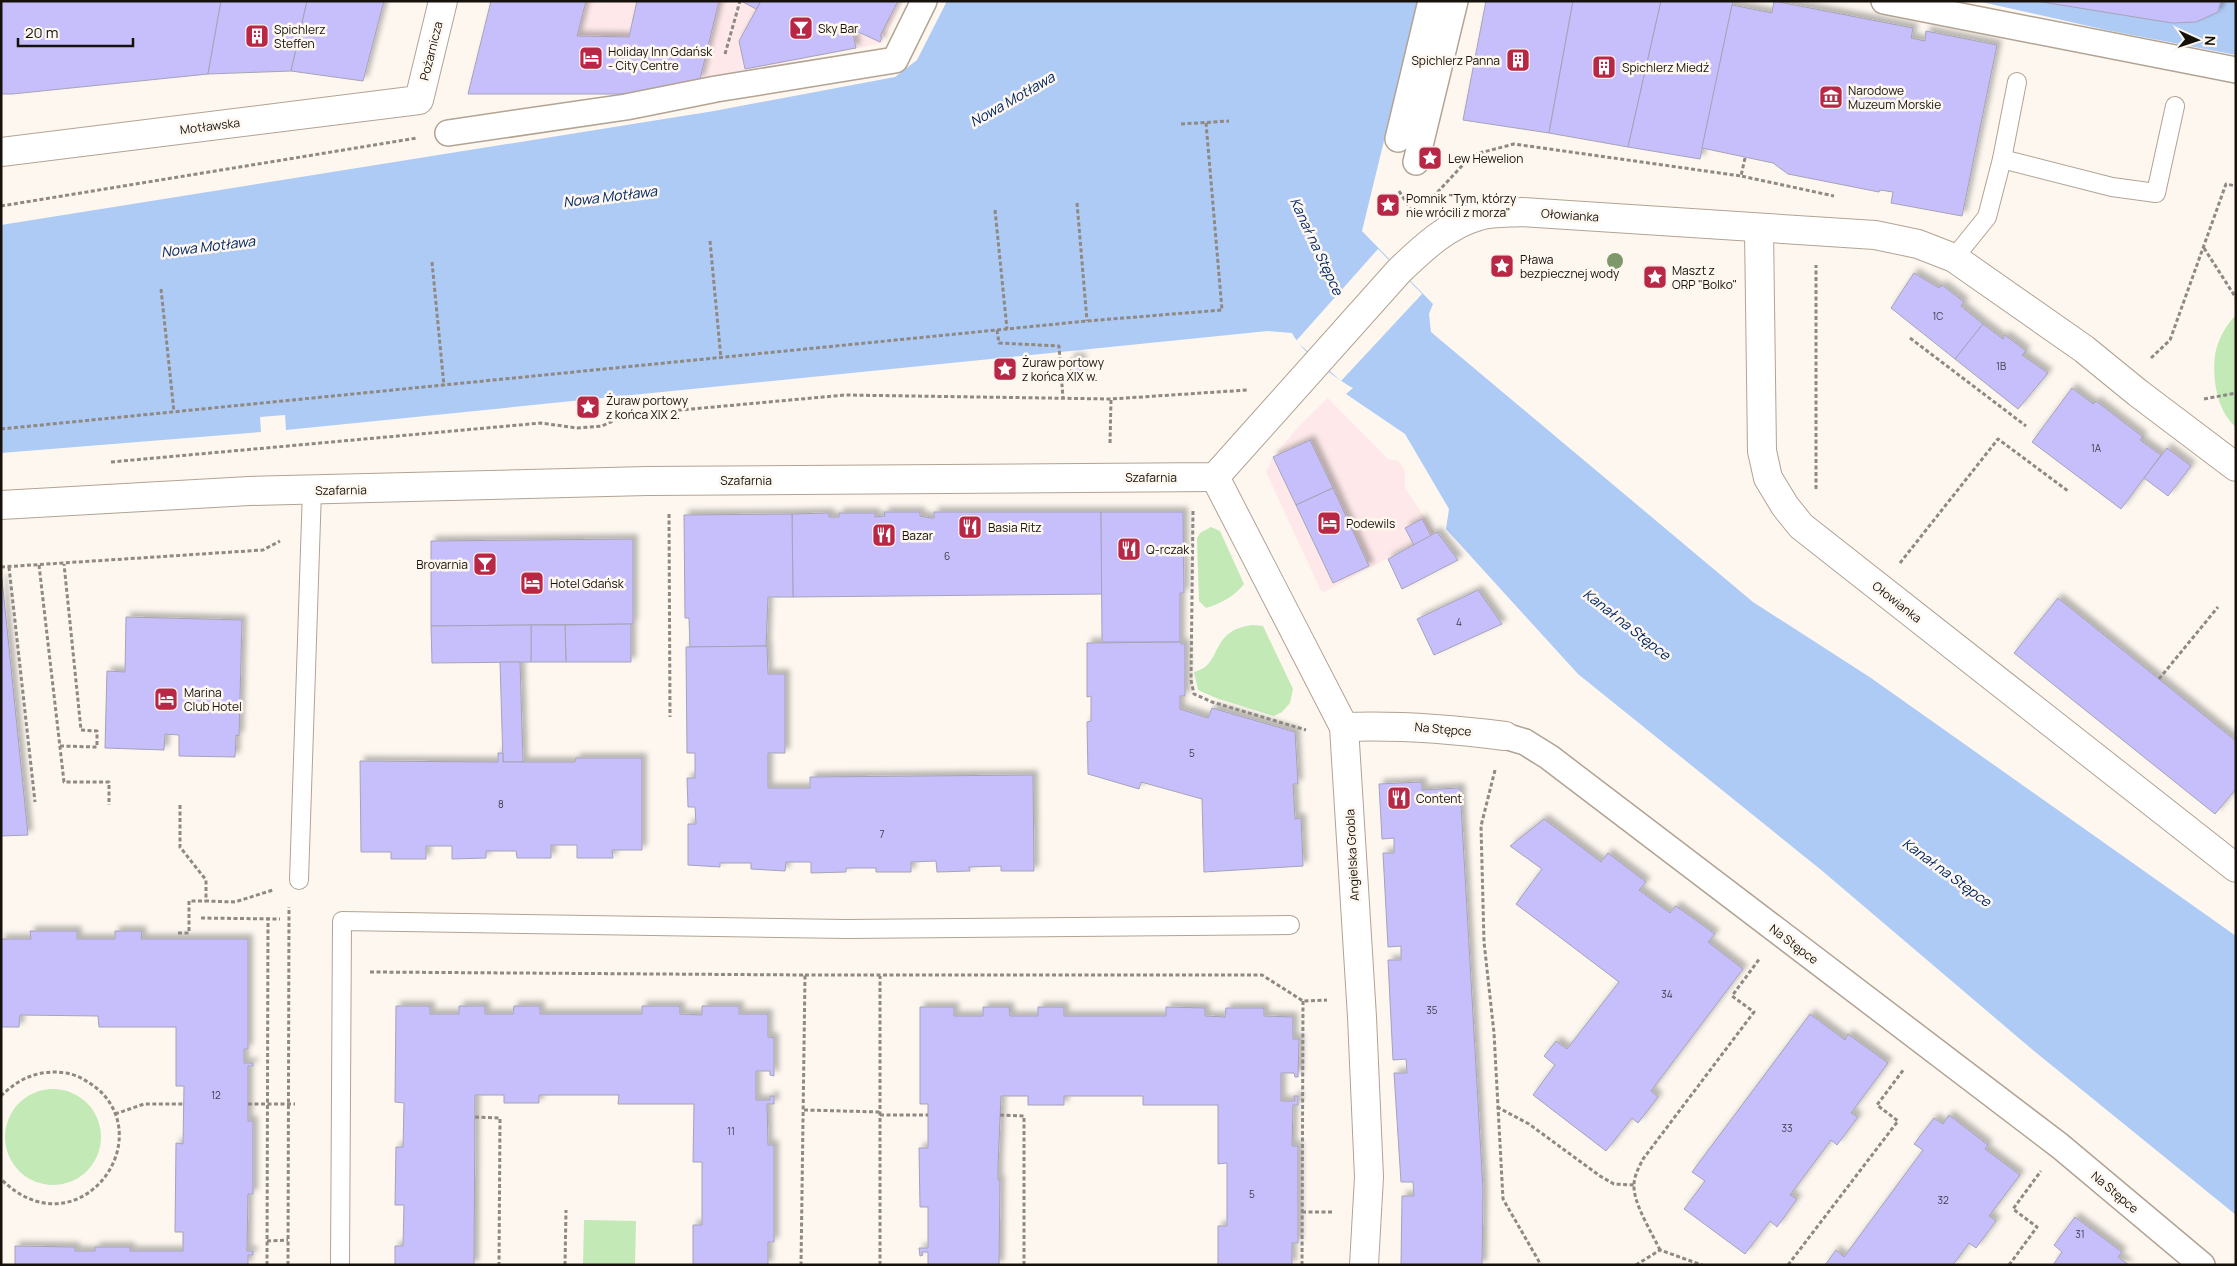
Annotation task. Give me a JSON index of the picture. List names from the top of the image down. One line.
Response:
{"streets":{"street":["Pożarnicza","Motławska","Ołowianka","Szafarnia","Na Stępce","Angielska Grobla"]},"crossings":[["Pożarnicza","Motławska"],["Ołowianka","Szafarnia"],["Ołowianka","Angielska Grobla"],["Szafarnia","Angielska Grobla"],["Na Stępce","Angielska Grobla"]],"water":["Nowa Motława","Kanał na Stępce"],"places":{"bar":["Sky Bar","Brovarnia"],"building":["Spichlerz Steffen","Spichlerz Panna","Spichlerz Miedź"],"hotel":["Holiday Inn Gdańsk - City Centre","Podewils","Hotel Gdańsk","Marina Club Hotel"],"museum":["Narodowe Muzeum Morskie"],"place":["Lew Hewelion","Pomnik \"Tym, którzy nie wrócili z morza\"","Pława bezpiecznej wody","Maszt z ORP \"Bolko\"","Żuraw portowy z końca XIX w.","Żuraw portowy z końca XIX 2."],"restaurant":["Basia Ritz","Bazar","Q-rczak","Content"]},"house_numbers":["1C","1B","1A","6","4","5","8","7","34","35","12","33","11","5","32","31"],"scale_bar":"20 m","north":"right"}
